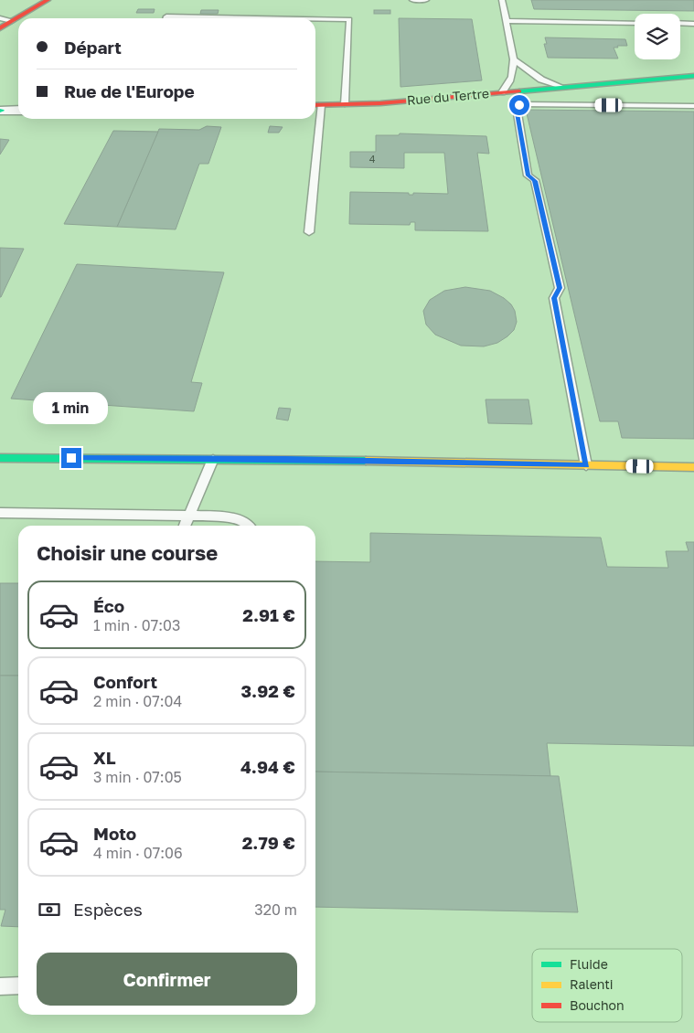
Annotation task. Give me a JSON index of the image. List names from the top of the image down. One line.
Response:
{"streets":{"street":["Rue du Tertre"]},"house_numbers":["4"],"legend":["Fluide","Ralenti","Bouchon"],"page":{"banner":["Départ","Rue de l'Europe"],"bubble":"1 min","heading":"Choisir une course","list":[{"name":"Éco","note":"1 min · 07:03","value":"2.91 €"},{"name":"Confort","note":"2 min · 07:04","value":"3.92 €"},{"name":"XL","note":"3 min · 07:05","value":"4.94 €"},{"name":"Moto","note":"4 min · 07:06","value":"2.79 €"}],"pay":["Espèces","320 m"],"buttons":"Confirmer"}}
